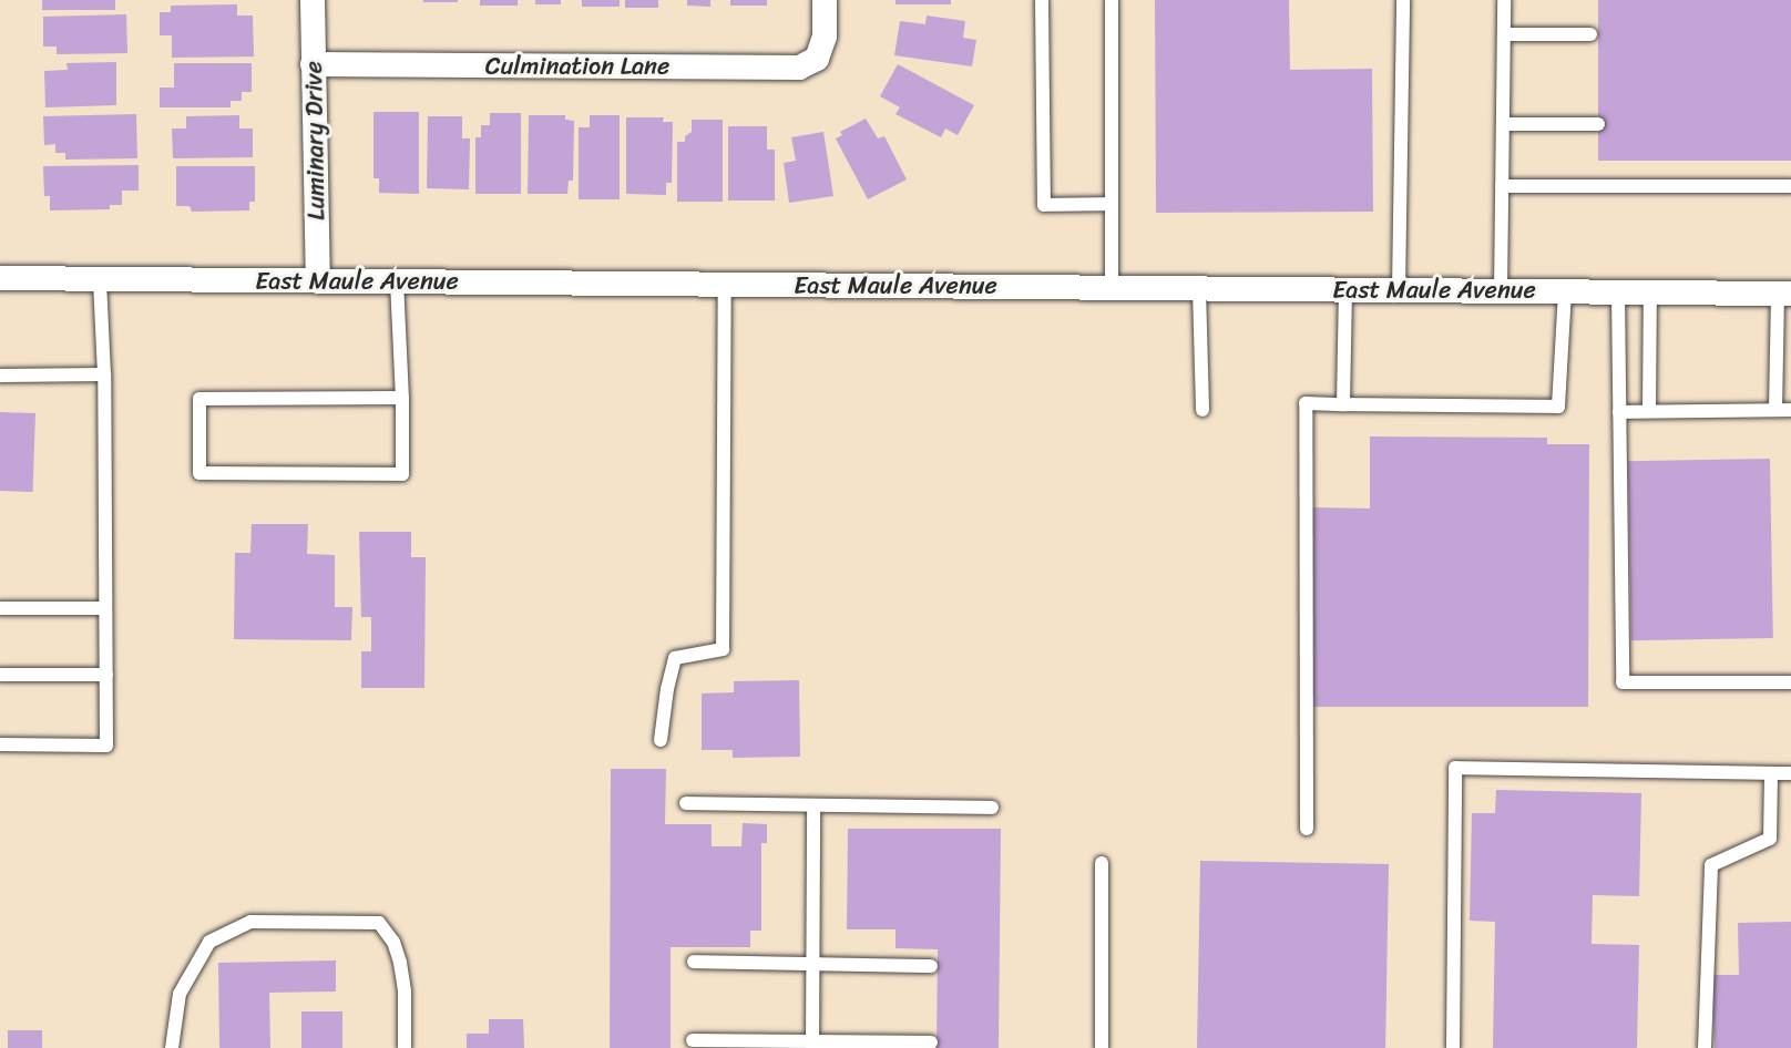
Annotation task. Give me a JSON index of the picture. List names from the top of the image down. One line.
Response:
{"streets":{"street":["Culmination Lane","Luminary Drive","East Maule Avenue"]},"crossings":[["Culmination Lane","Luminary Drive"],["Luminary Drive","East Maule Avenue"]]}
